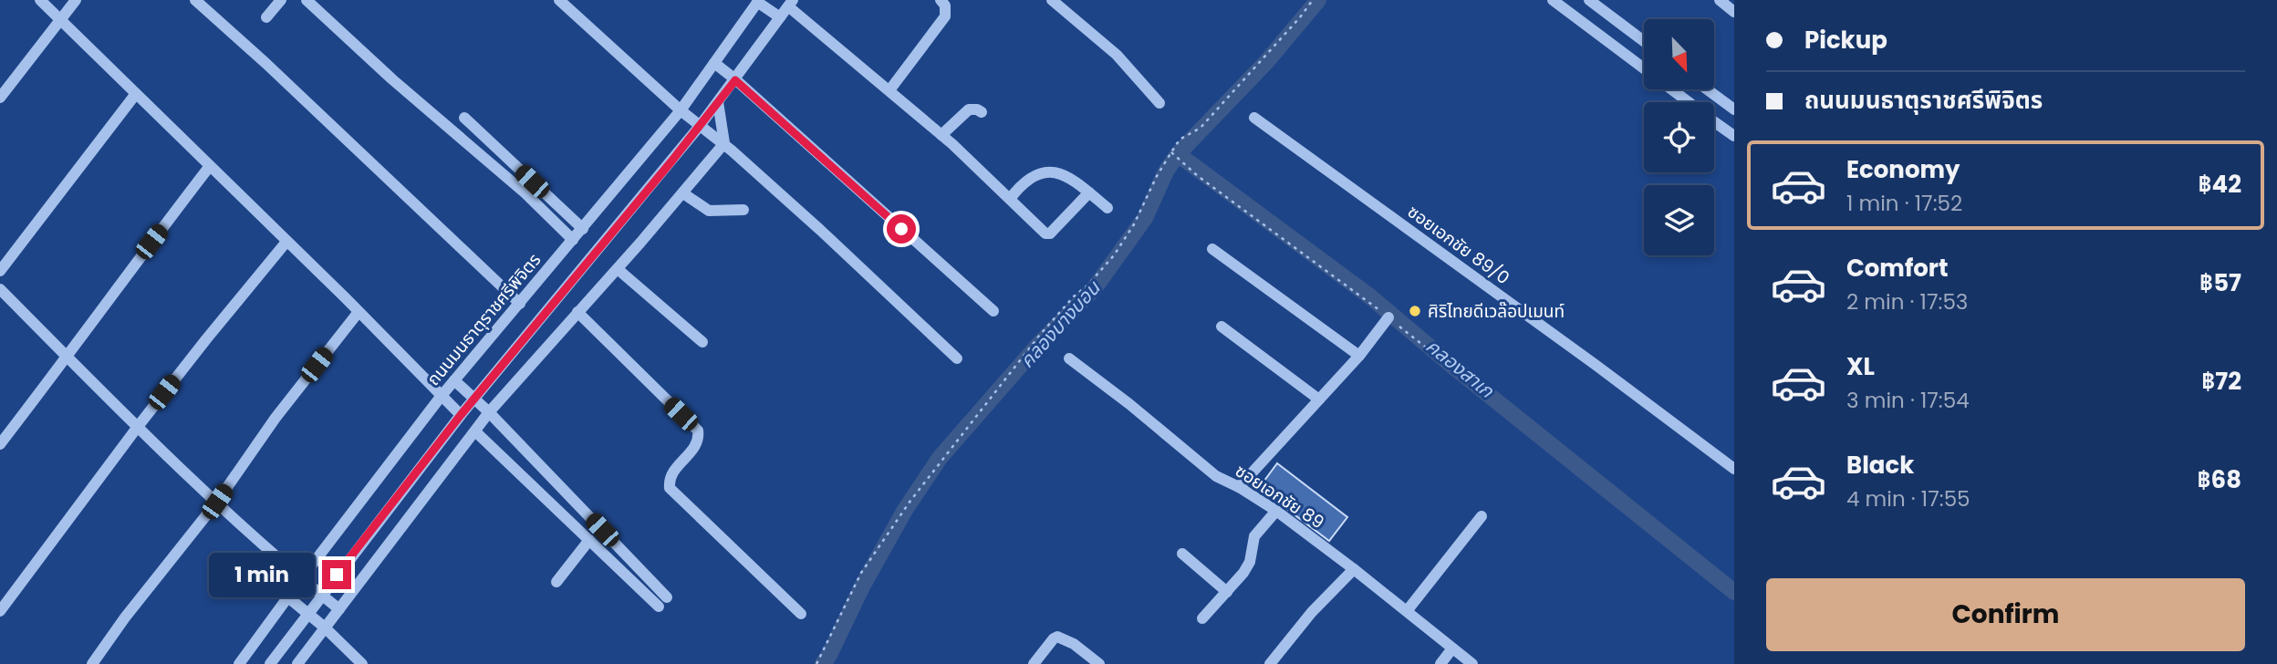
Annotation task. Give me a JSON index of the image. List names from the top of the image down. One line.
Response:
{"streets":{"street":["ซอยเอกชัย 89/0","ถนนมนธาตุราชศรีพิจิตร","ซอยเอกชัย 89"]},"water":["คลองบางบอน","คลองสาเก"],"places":["ศิริไทยดีเวล๊อปเมนท์"],"north":"bottom right","page":{"banner":["Pickup","ถนนมนธาตุราชศรีพิจิตร"],"list":[{"name":"Economy","note":"1 min · 17:52","value":"฿42"},{"name":"Comfort","note":"2 min · 17:53","value":"฿57"},{"name":"XL","note":"3 min · 17:54","value":"฿72"},{"name":"Black","note":"4 min · 17:55","value":"฿68"}],"bubble":"1 min","buttons":"Confirm"}}
